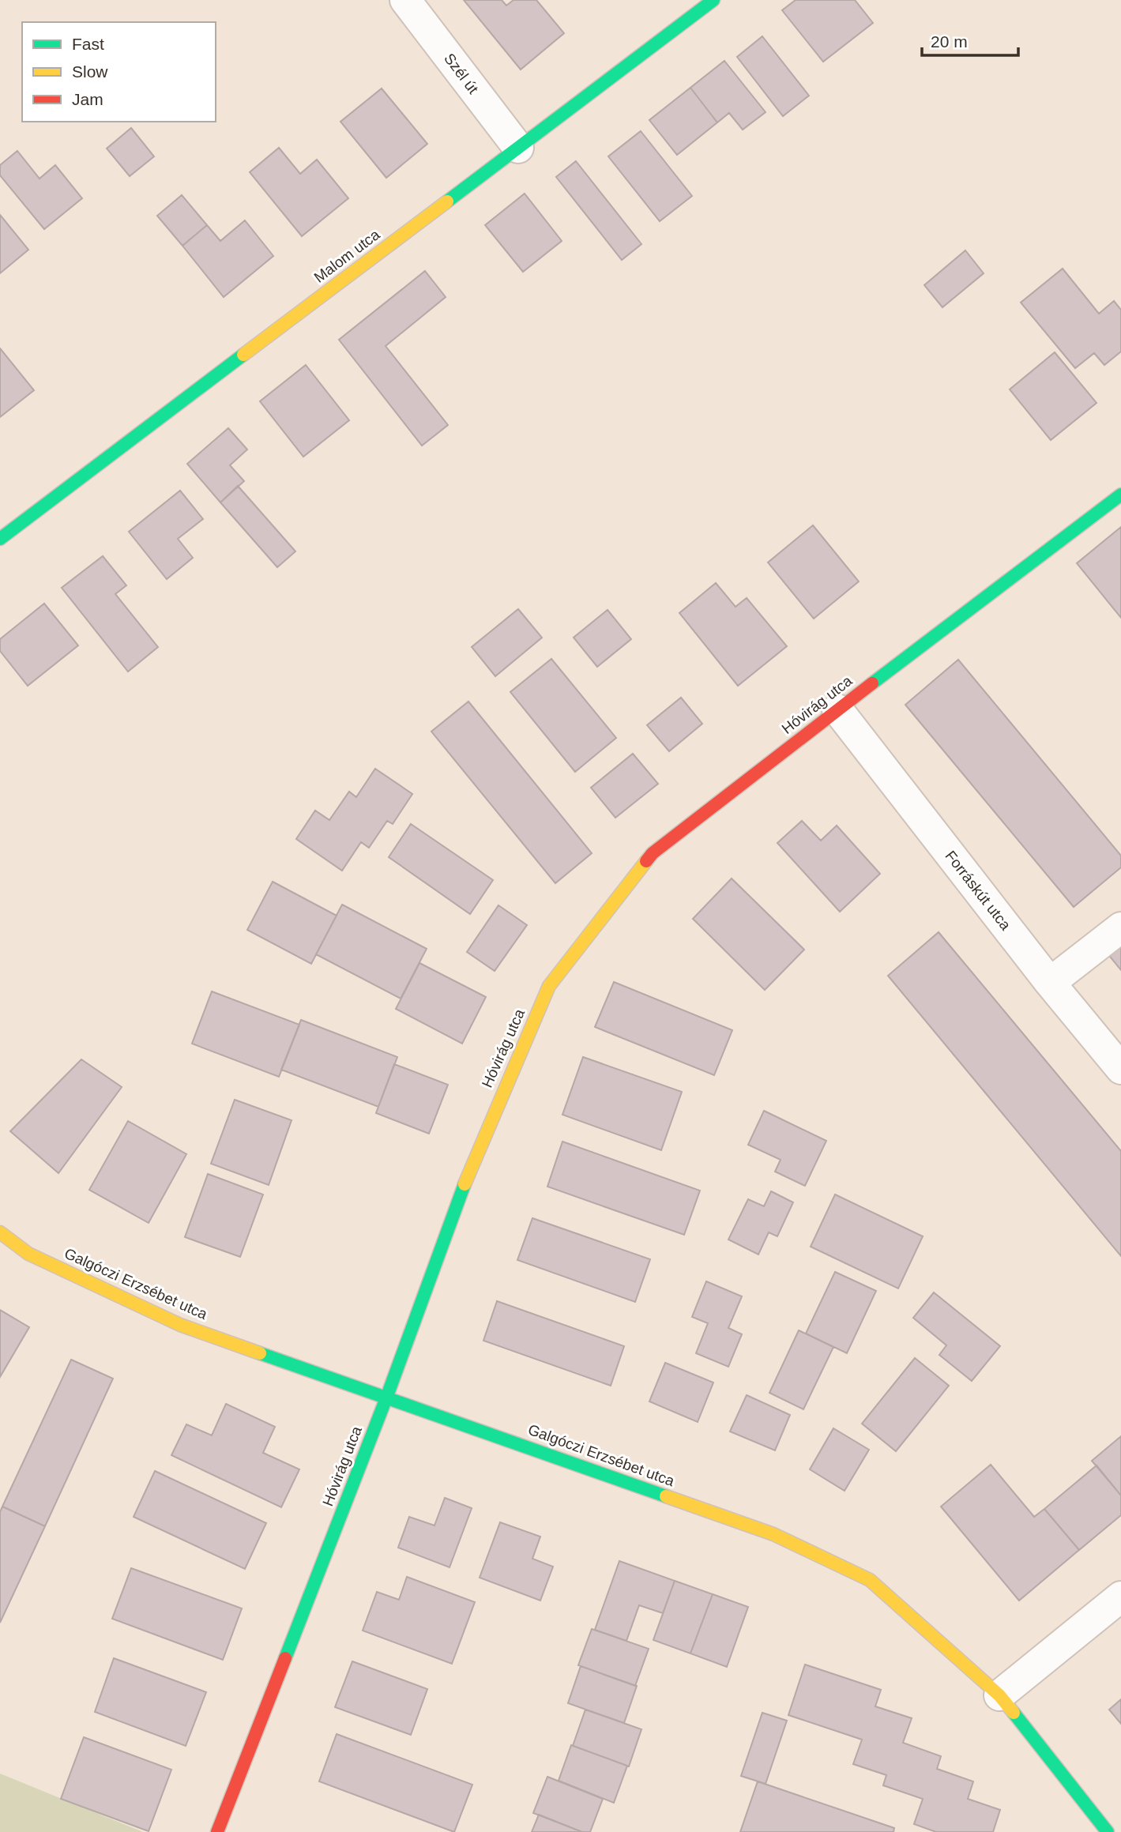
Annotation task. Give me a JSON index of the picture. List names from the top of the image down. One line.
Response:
{"streets":{"street":["Szél út","Malom utca","Hóvirág utca","Forráskút utca","Galgóczi Erzsébet utca"]},"crossings":[["Szél út","Malom utca"],["Hóvirág utca","Forráskút utca"],["Hóvirág utca","Galgóczi Erzsébet utca"]],"legend":["Fast","Slow","Jam"],"scale_bar":"20 m"}
